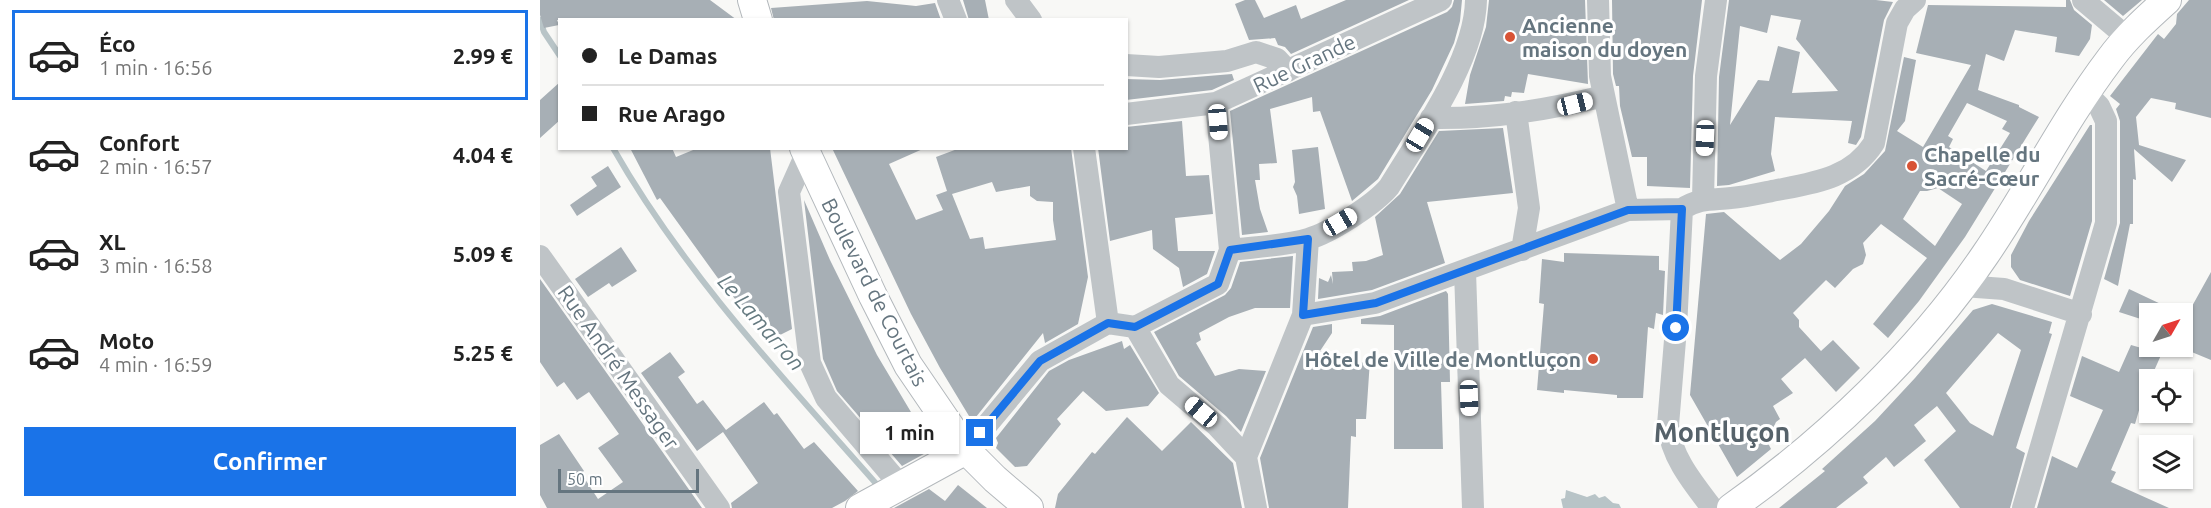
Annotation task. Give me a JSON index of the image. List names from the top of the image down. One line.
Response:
{"streets":{"main road":["Boulevard de Courtais"],"street":["Rue Grande","Rue André Messager"]},"districts":["Montluçon"],"water":["Le Lamarron"],"places":["Ancienne maison du doyen","Chapelle du Sacré-Cœur","Hôtel de Ville de Montluçon"],"scale_bar":"50 m","north":"top right","page":{"list":[{"name":"Éco","note":"1 min · 16:56","value":"2.99 €"},{"name":"Confort","note":"2 min · 16:57","value":"4.04 €"},{"name":"XL","note":"3 min · 16:58","value":"5.09 €"},{"name":"Moto","note":"4 min · 16:59","value":"5.25 €"}],"banner":["Le Damas","Rue Arago"],"bubble":"1 min","buttons":"Confirmer","scale":"50 m"}}
